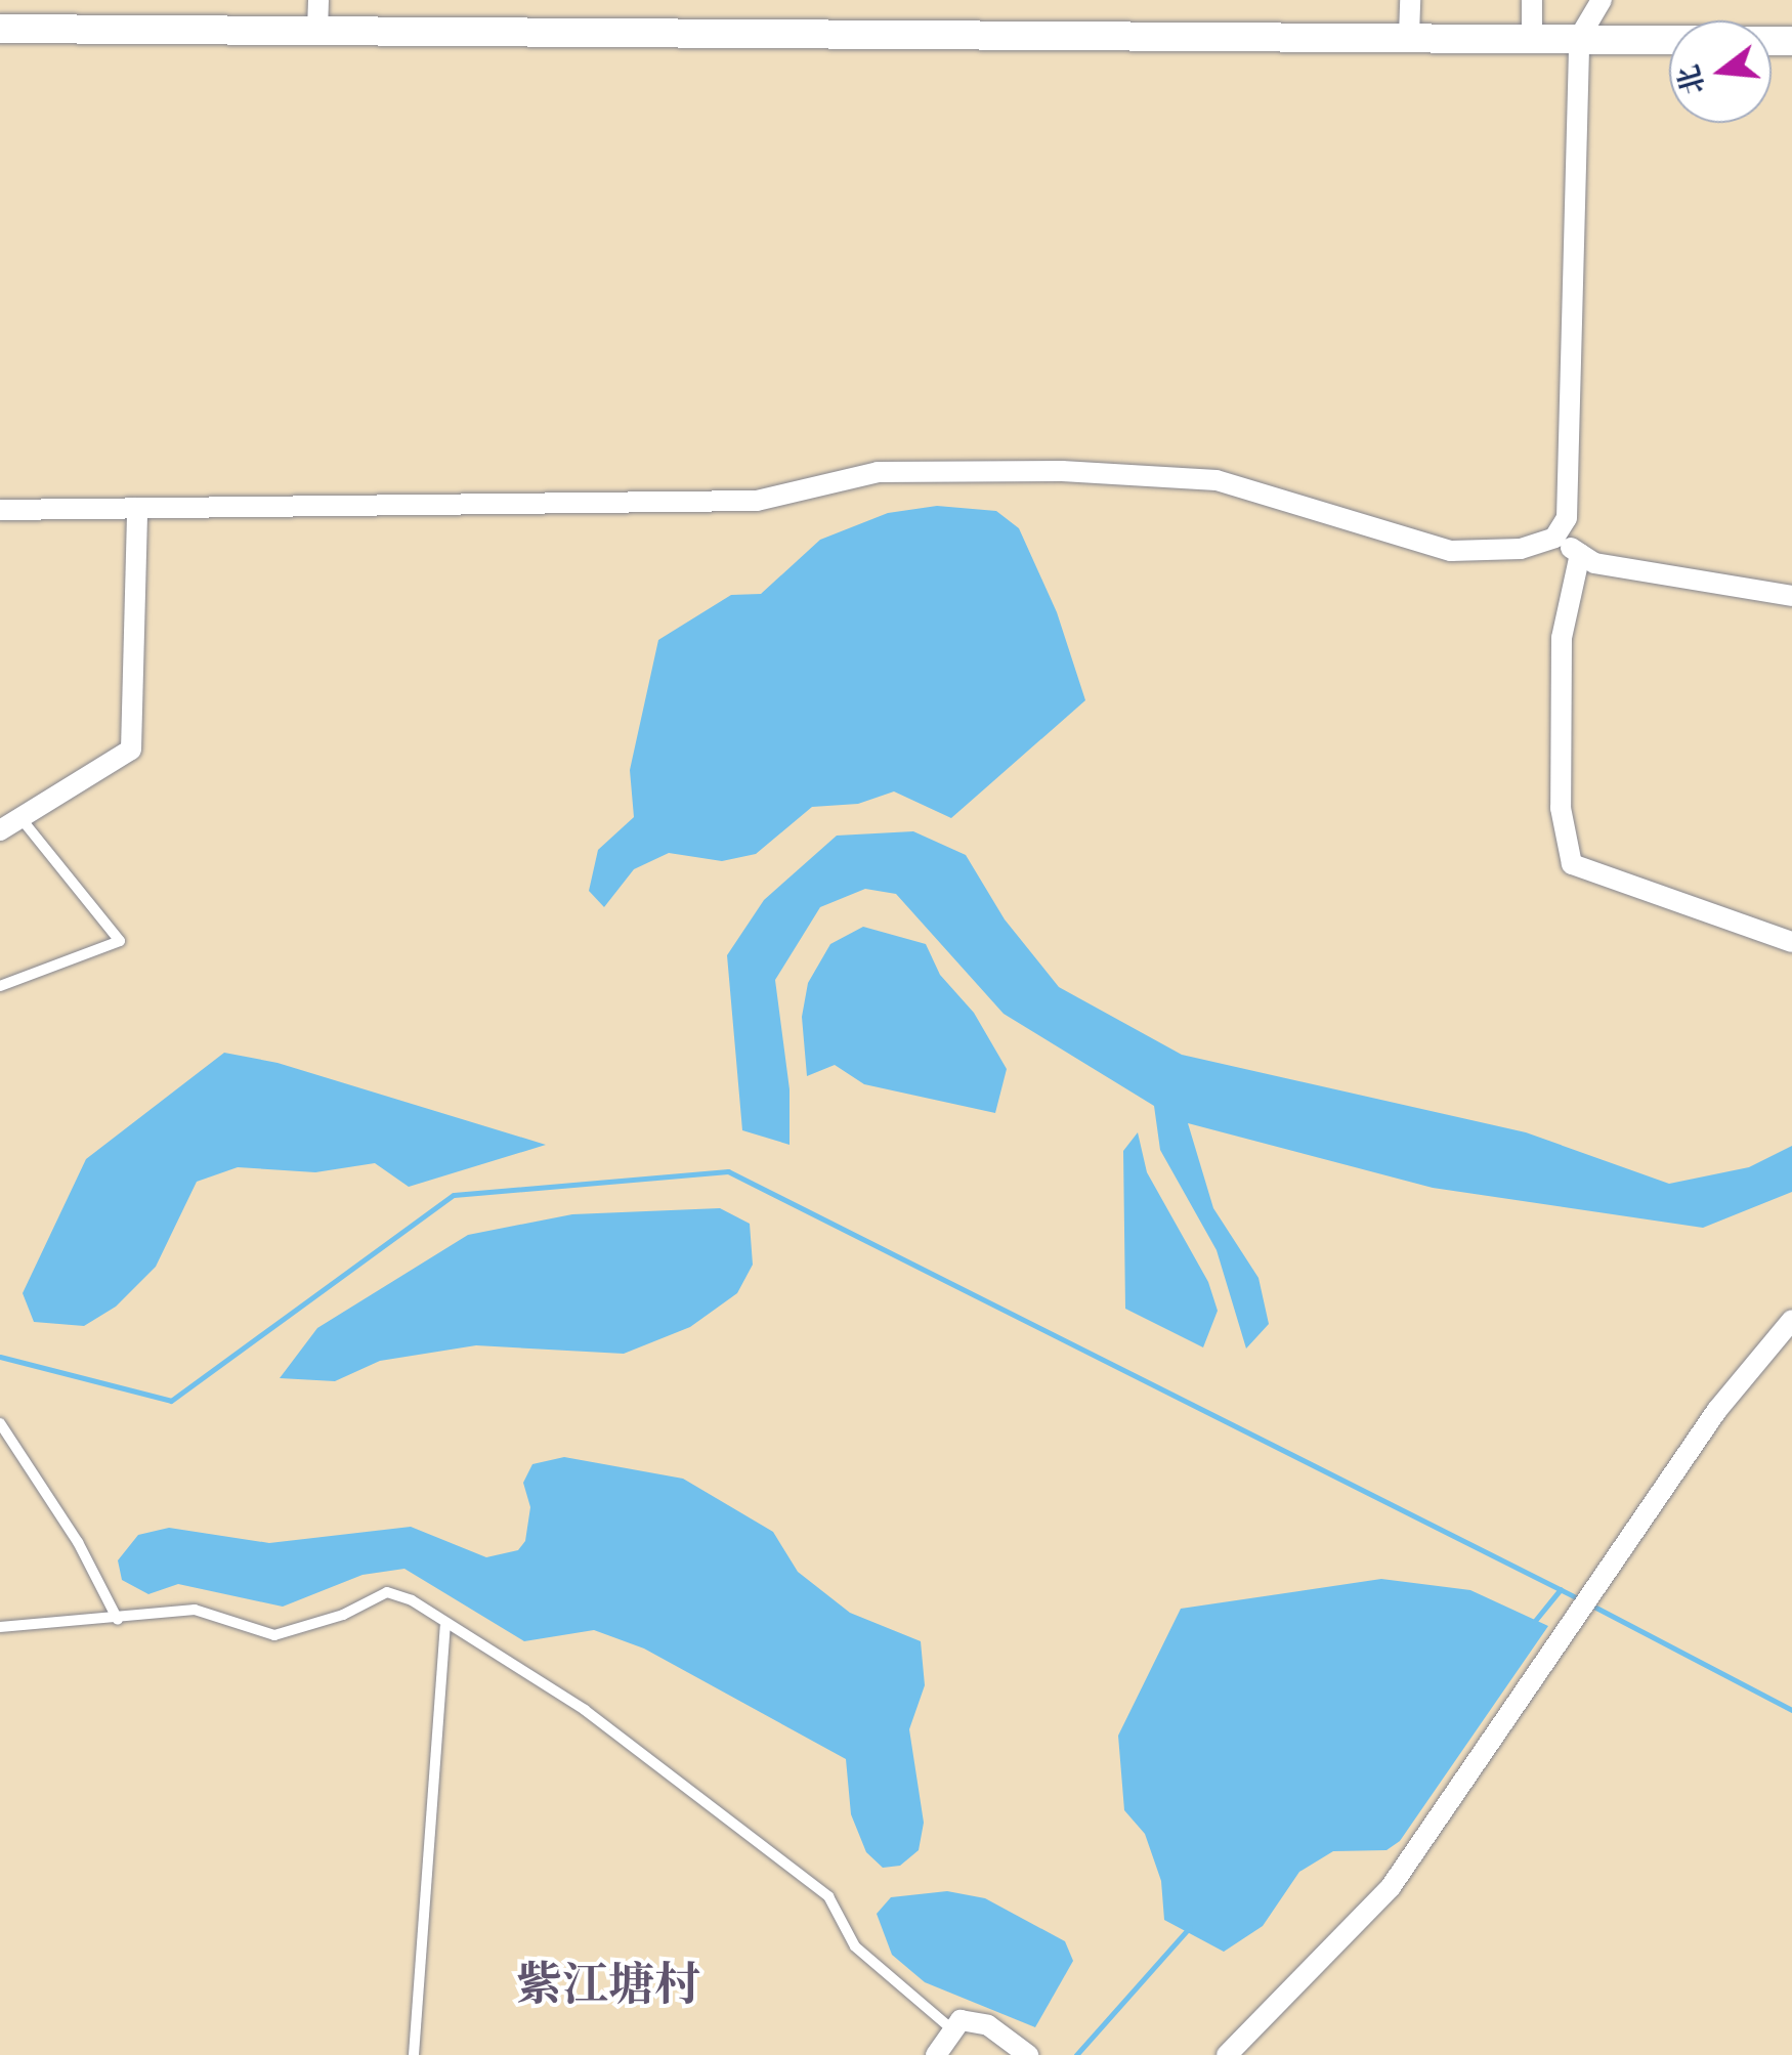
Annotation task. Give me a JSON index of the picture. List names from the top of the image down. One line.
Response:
{"districts":["紫江塘村"],"north":"left"}
